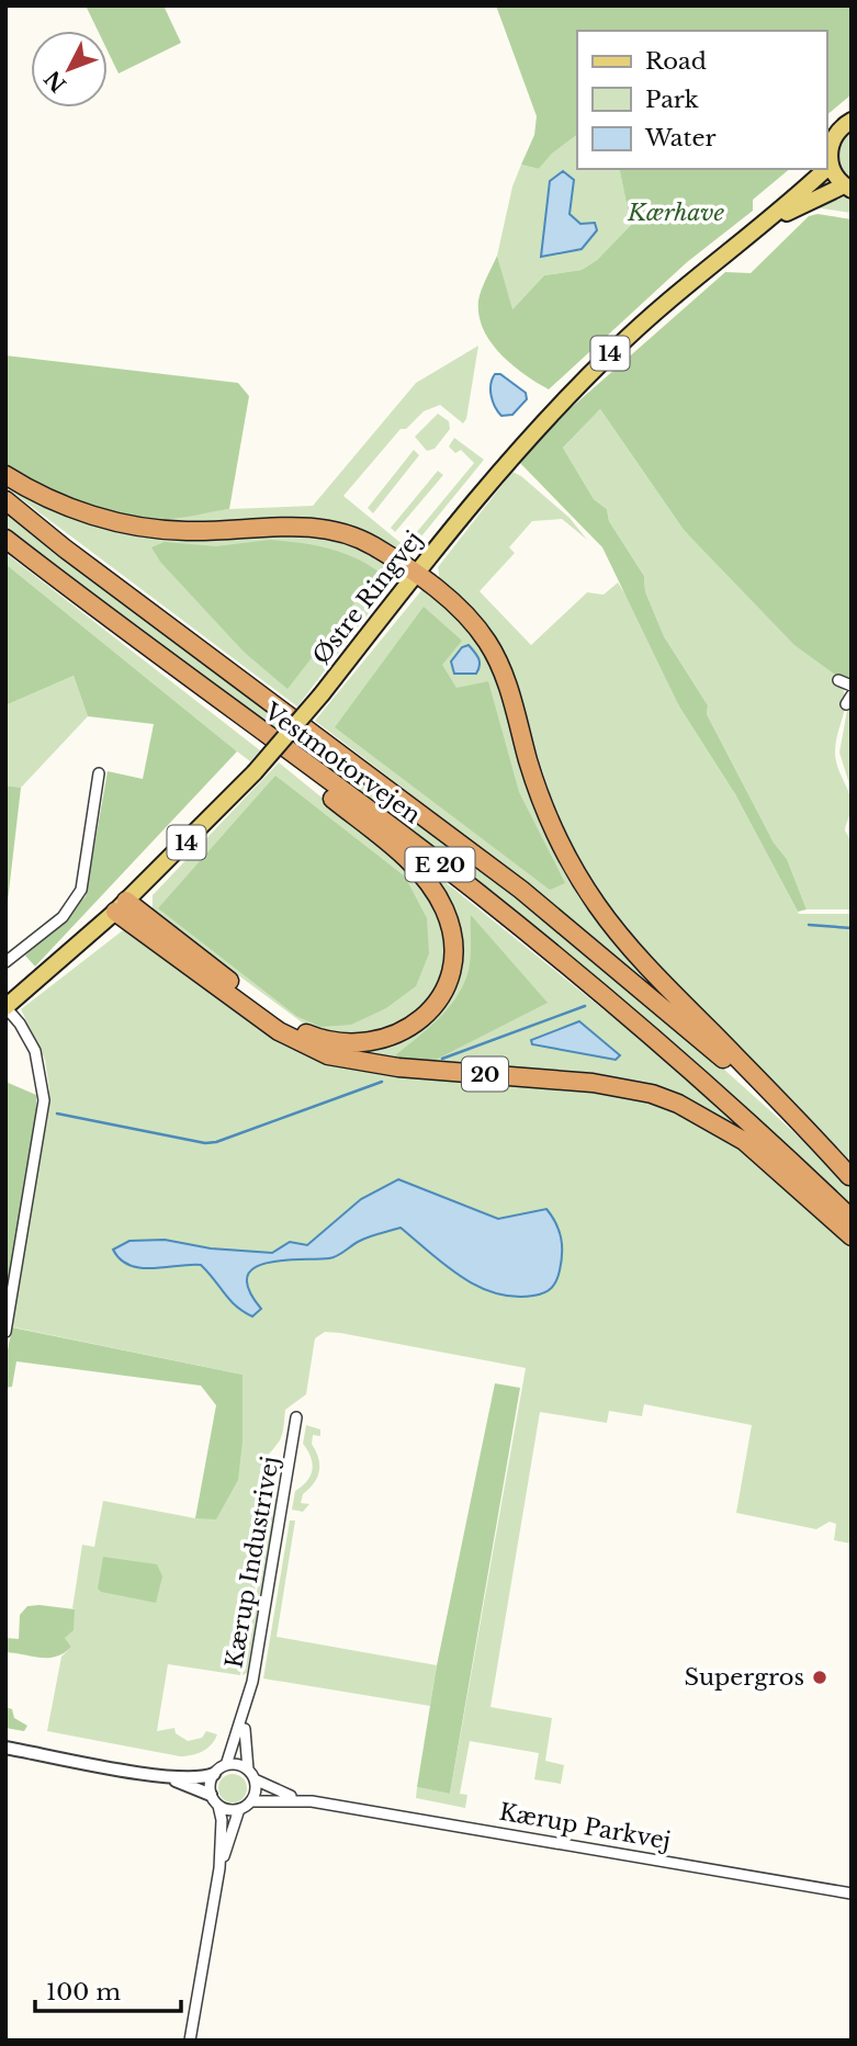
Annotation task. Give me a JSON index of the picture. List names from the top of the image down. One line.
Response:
{"streets":{"highway":["Vestmotorvejen","E 20","20"],"main road":["14","Østre Ringvej"],"street":["Kærup Industrivej","Kærup Parkvej"]},"crossings":[["14","Østre Ringvej"],["Østre Ringvej","20"],["Kærup Industrivej","Kærup Parkvej"]],"parks":["Kærhave"],"places":["Supergros"],"legend":["Road","Park","Water"],"scale_bar":"100 m","north":"bottom left"}
